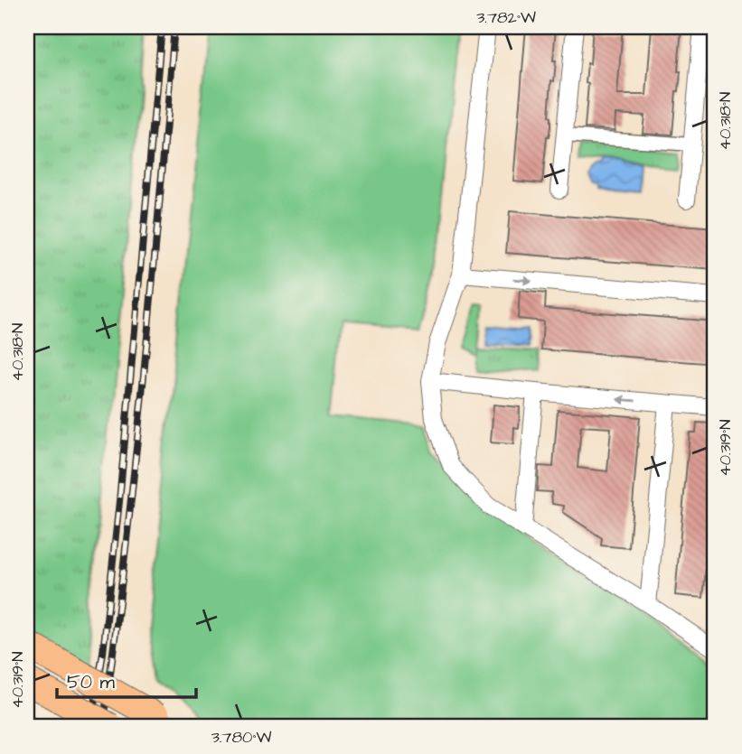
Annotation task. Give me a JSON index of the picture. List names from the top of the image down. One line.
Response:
{"scale_bar":"50 m","coordinates":["3.782°W","40.318°N","40.319°N","3.780°W"]}
